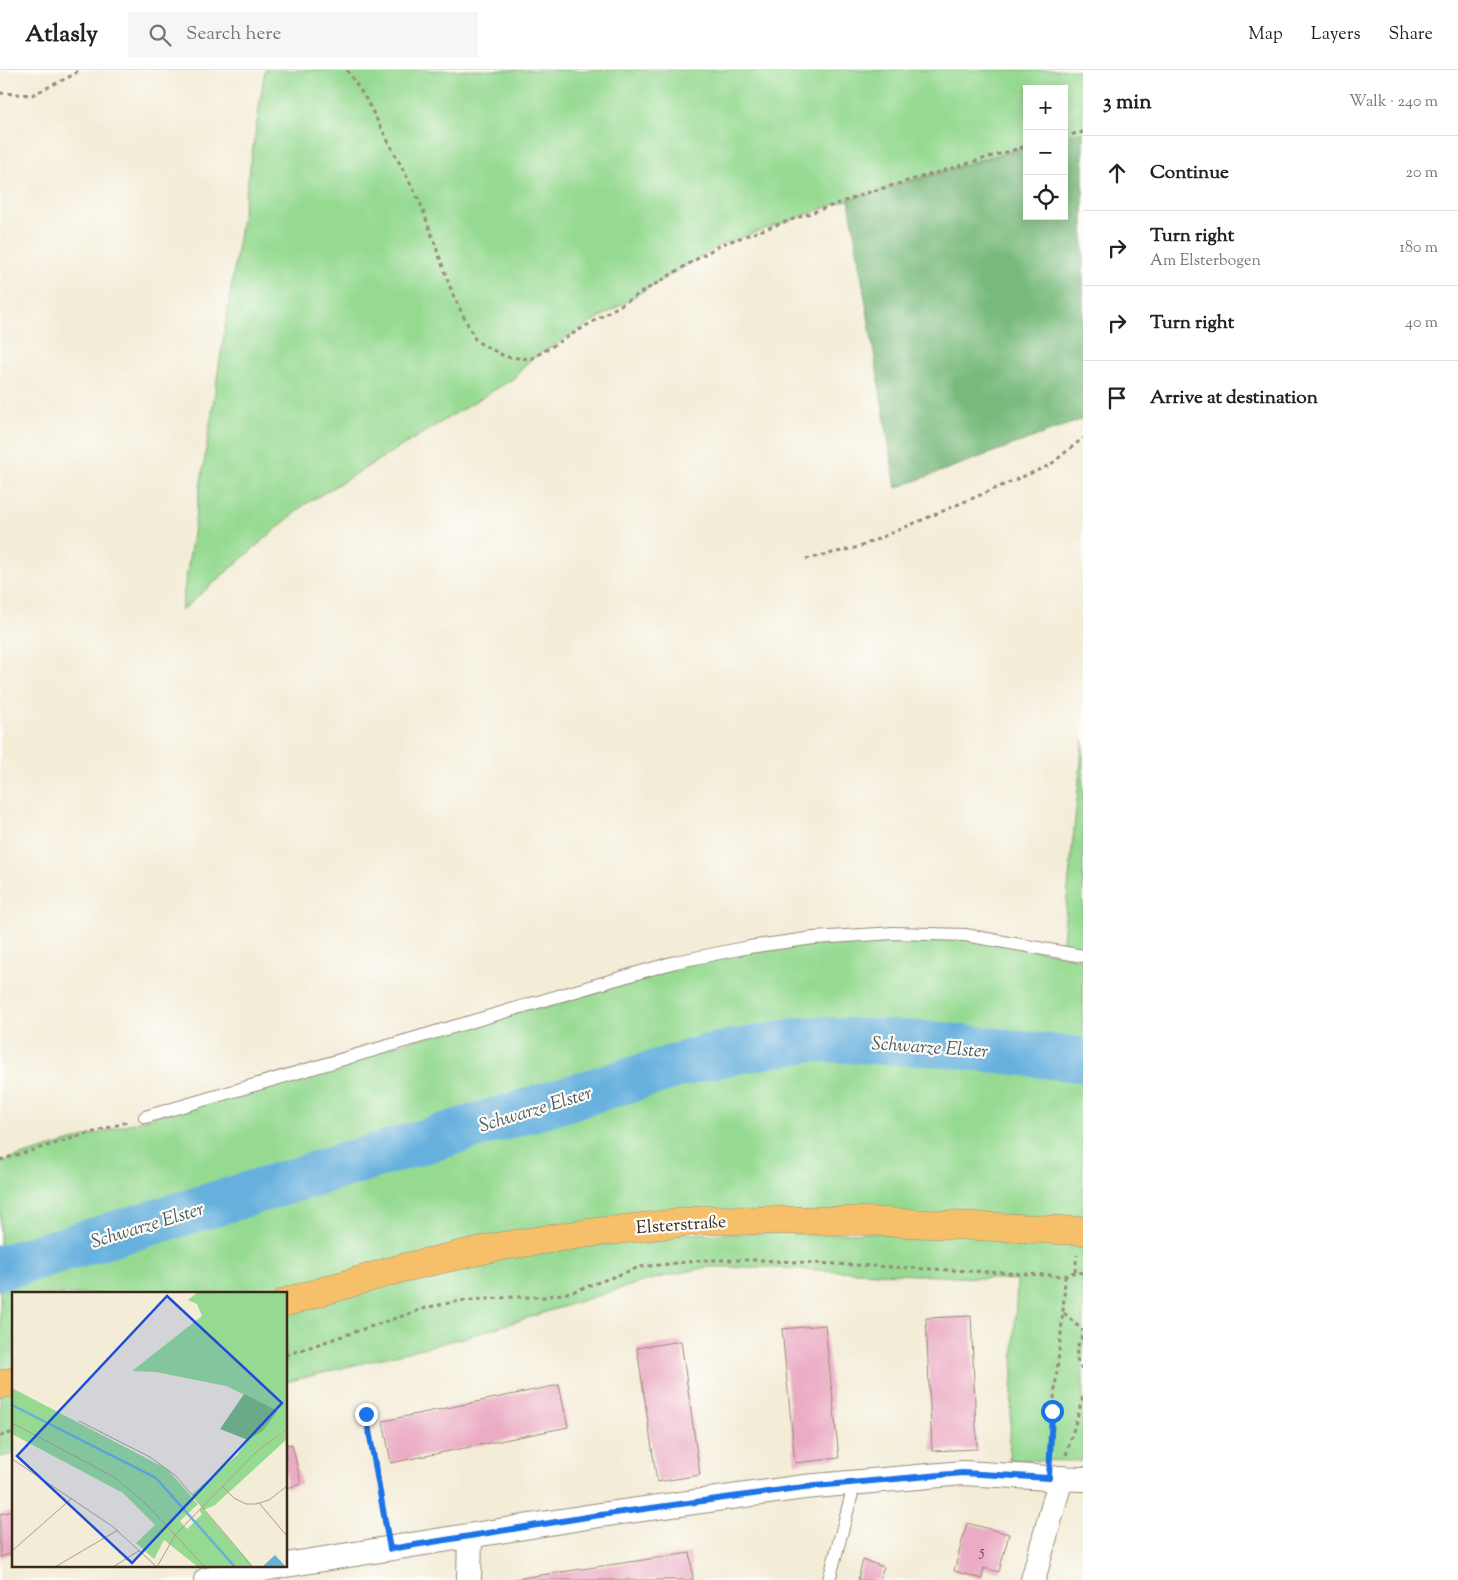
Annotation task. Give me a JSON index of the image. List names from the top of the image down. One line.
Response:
{"streets":{"main road":["Elsterstraße"]},"water":["Schwarze Elster"],"house_numbers":["5"],"page":{"header":"Atlasly","search":"Search here","nav":["Map","Layers","Share"],"heading":["3 min","Walk · 240 m"],"map_buttons":["+","−"],"list":[["Continue","20 m"],["Turn right","Am Elsterbogen","180 m"],["Turn right","40 m"],"Arrive at destination"]}}
